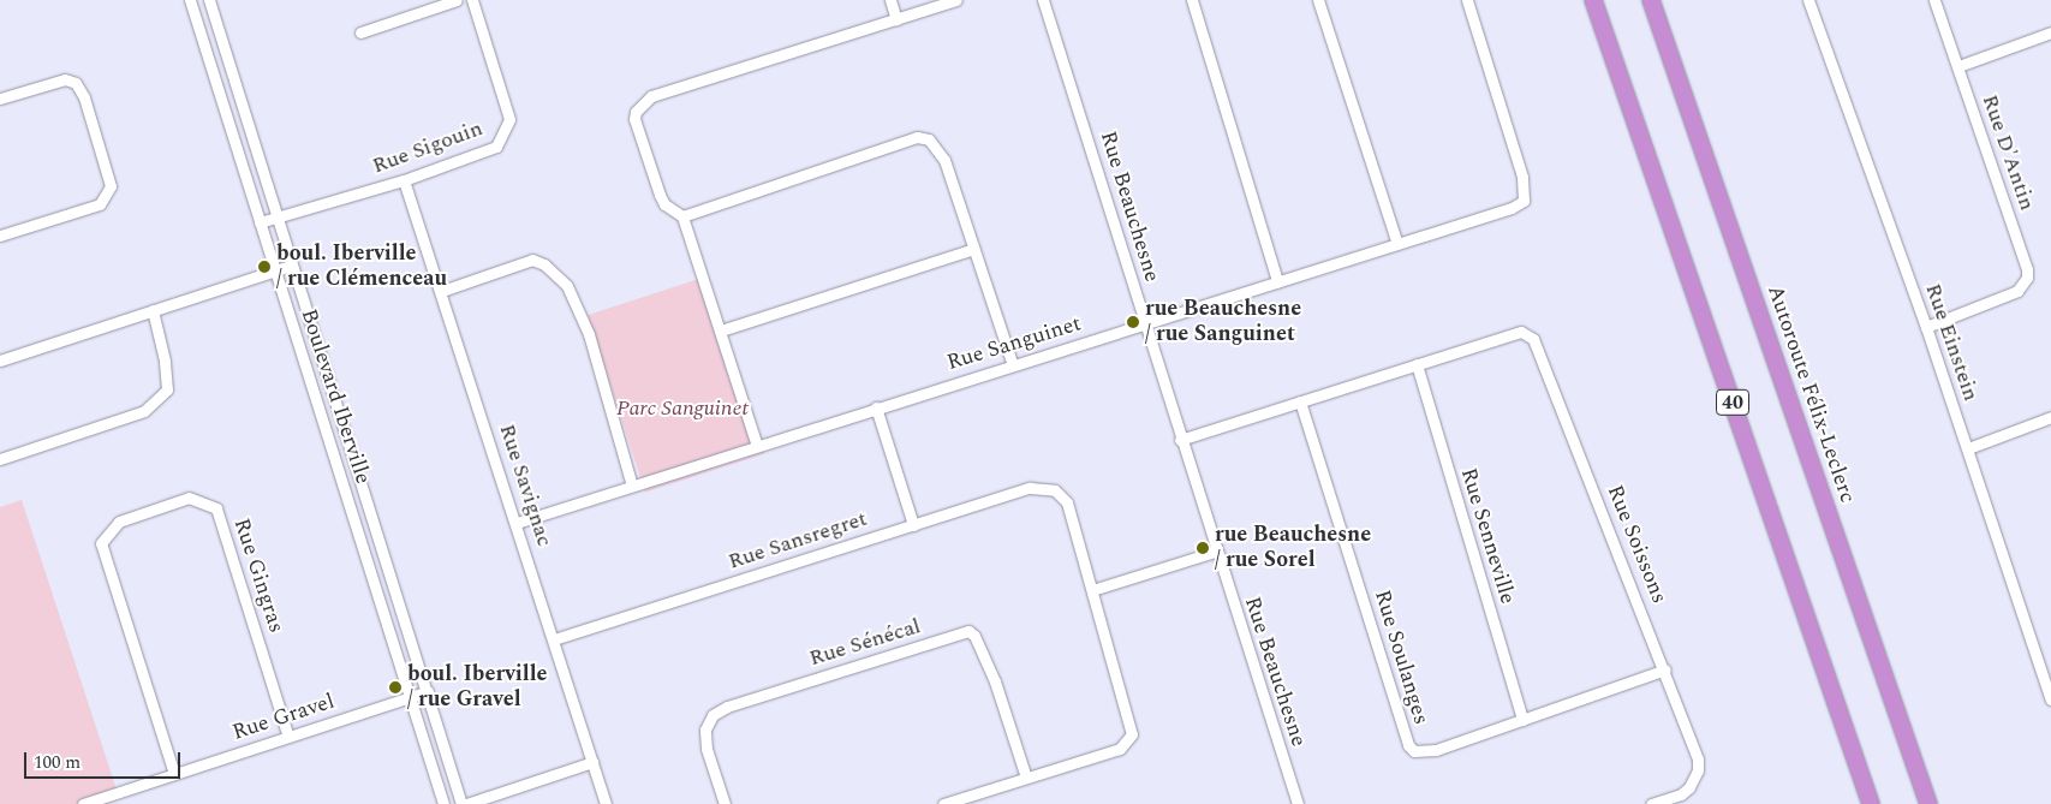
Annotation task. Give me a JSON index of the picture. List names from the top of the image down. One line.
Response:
{"streets":{"highway":["Autoroute Félix-Leclerc","40"],"street":["Rue Sigouin","Rue D'Antin","Rue Beauchesne","Rue Einstein","Rue Sanguinet","Boulevard Iberville","Rue Savignac","Rue Senneville","Rue Sansregret","Rue Soissons","Rue Gingras","Rue Sénécal","Rue Soulanges","Rue Gravel"]},"crossings":[["Rue Sigouin","Boulevard Iberville"],["Rue Sigouin","Rue Savignac"],["Rue D'Antin","Rue Einstein"],["Rue Beauchesne","Rue Sanguinet"],["Rue Sanguinet","Rue Savignac"],["Boulevard Iberville","Rue Gravel"],["Rue Savignac","Rue Sansregret"],["Rue Senneville","Rue Soissons"],["Rue Senneville","Rue Soulanges"],["Rue Gingras","Rue Gravel"]],"parks":["Parc Sanguinet"],"places":["boul. Iberville / rue Clémenceau","rue Beauchesne / rue Sanguinet","rue Beauchesne / rue Sorel","boul. Iberville / rue Gravel"],"scale_bar":"100 m"}
